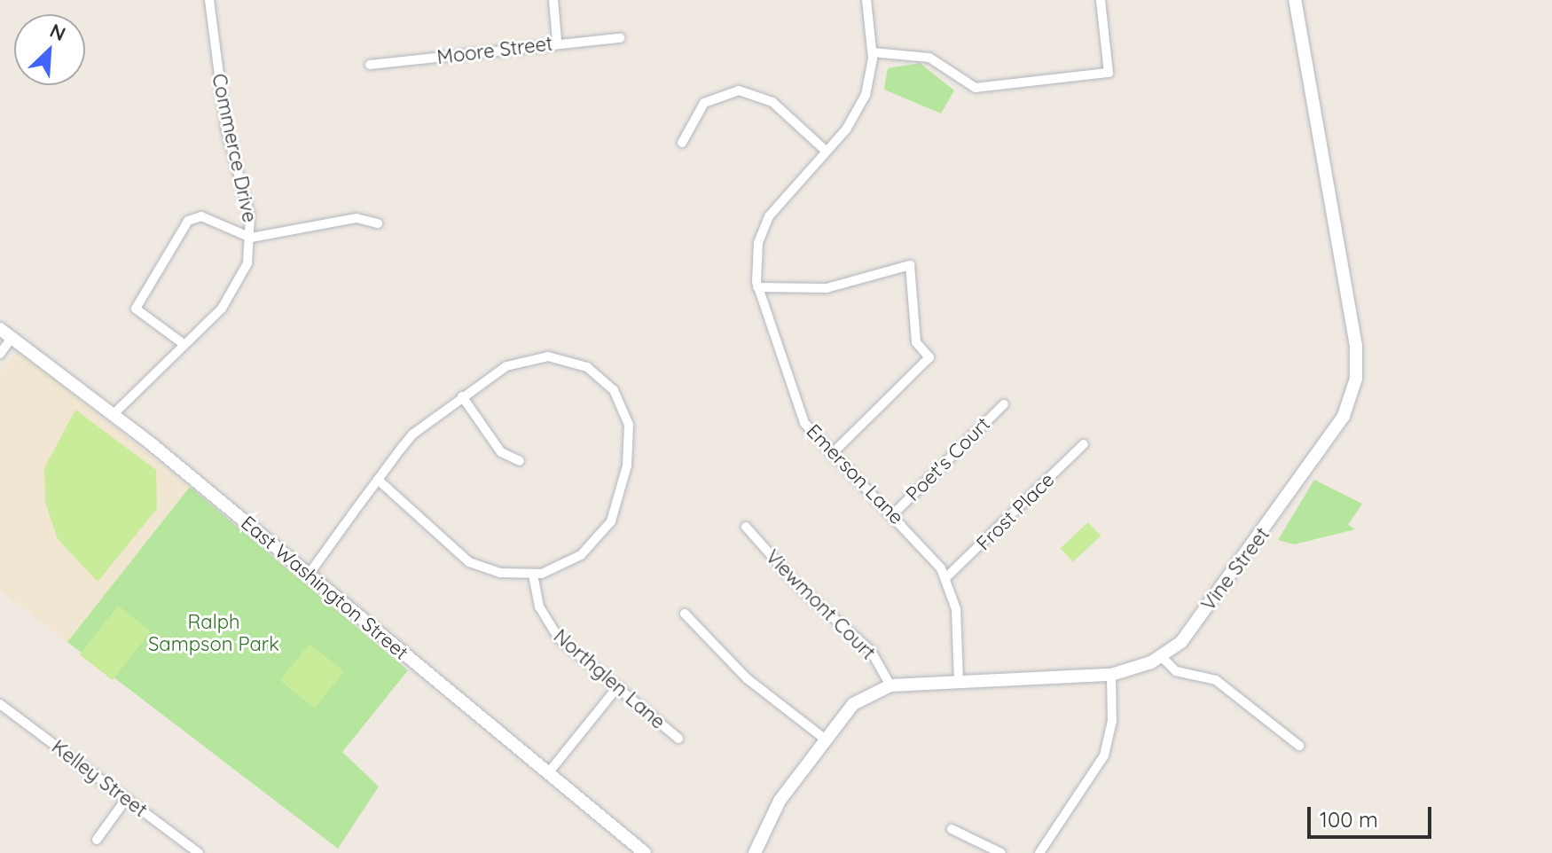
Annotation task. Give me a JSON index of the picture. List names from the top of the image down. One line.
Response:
{"streets":{"main road":["Vine Street","East Washington Street"],"street":["Moore Street","Commerce Drive","Poet's Court","Emerson Lane","Frost Place","Viewmont Court","Northglen Lane","Kelley Street"]},"crossings":[["Commerce Drive","East Washington Street"],["Poet's Court","Emerson Lane"],["Emerson Lane","Frost Place"],["Emerson Lane","Vine Street"],["Vine Street","Viewmont Court"]],"parks":["Ralph Sampson Park"],"scale_bar":"100 m","north":"top right"}
